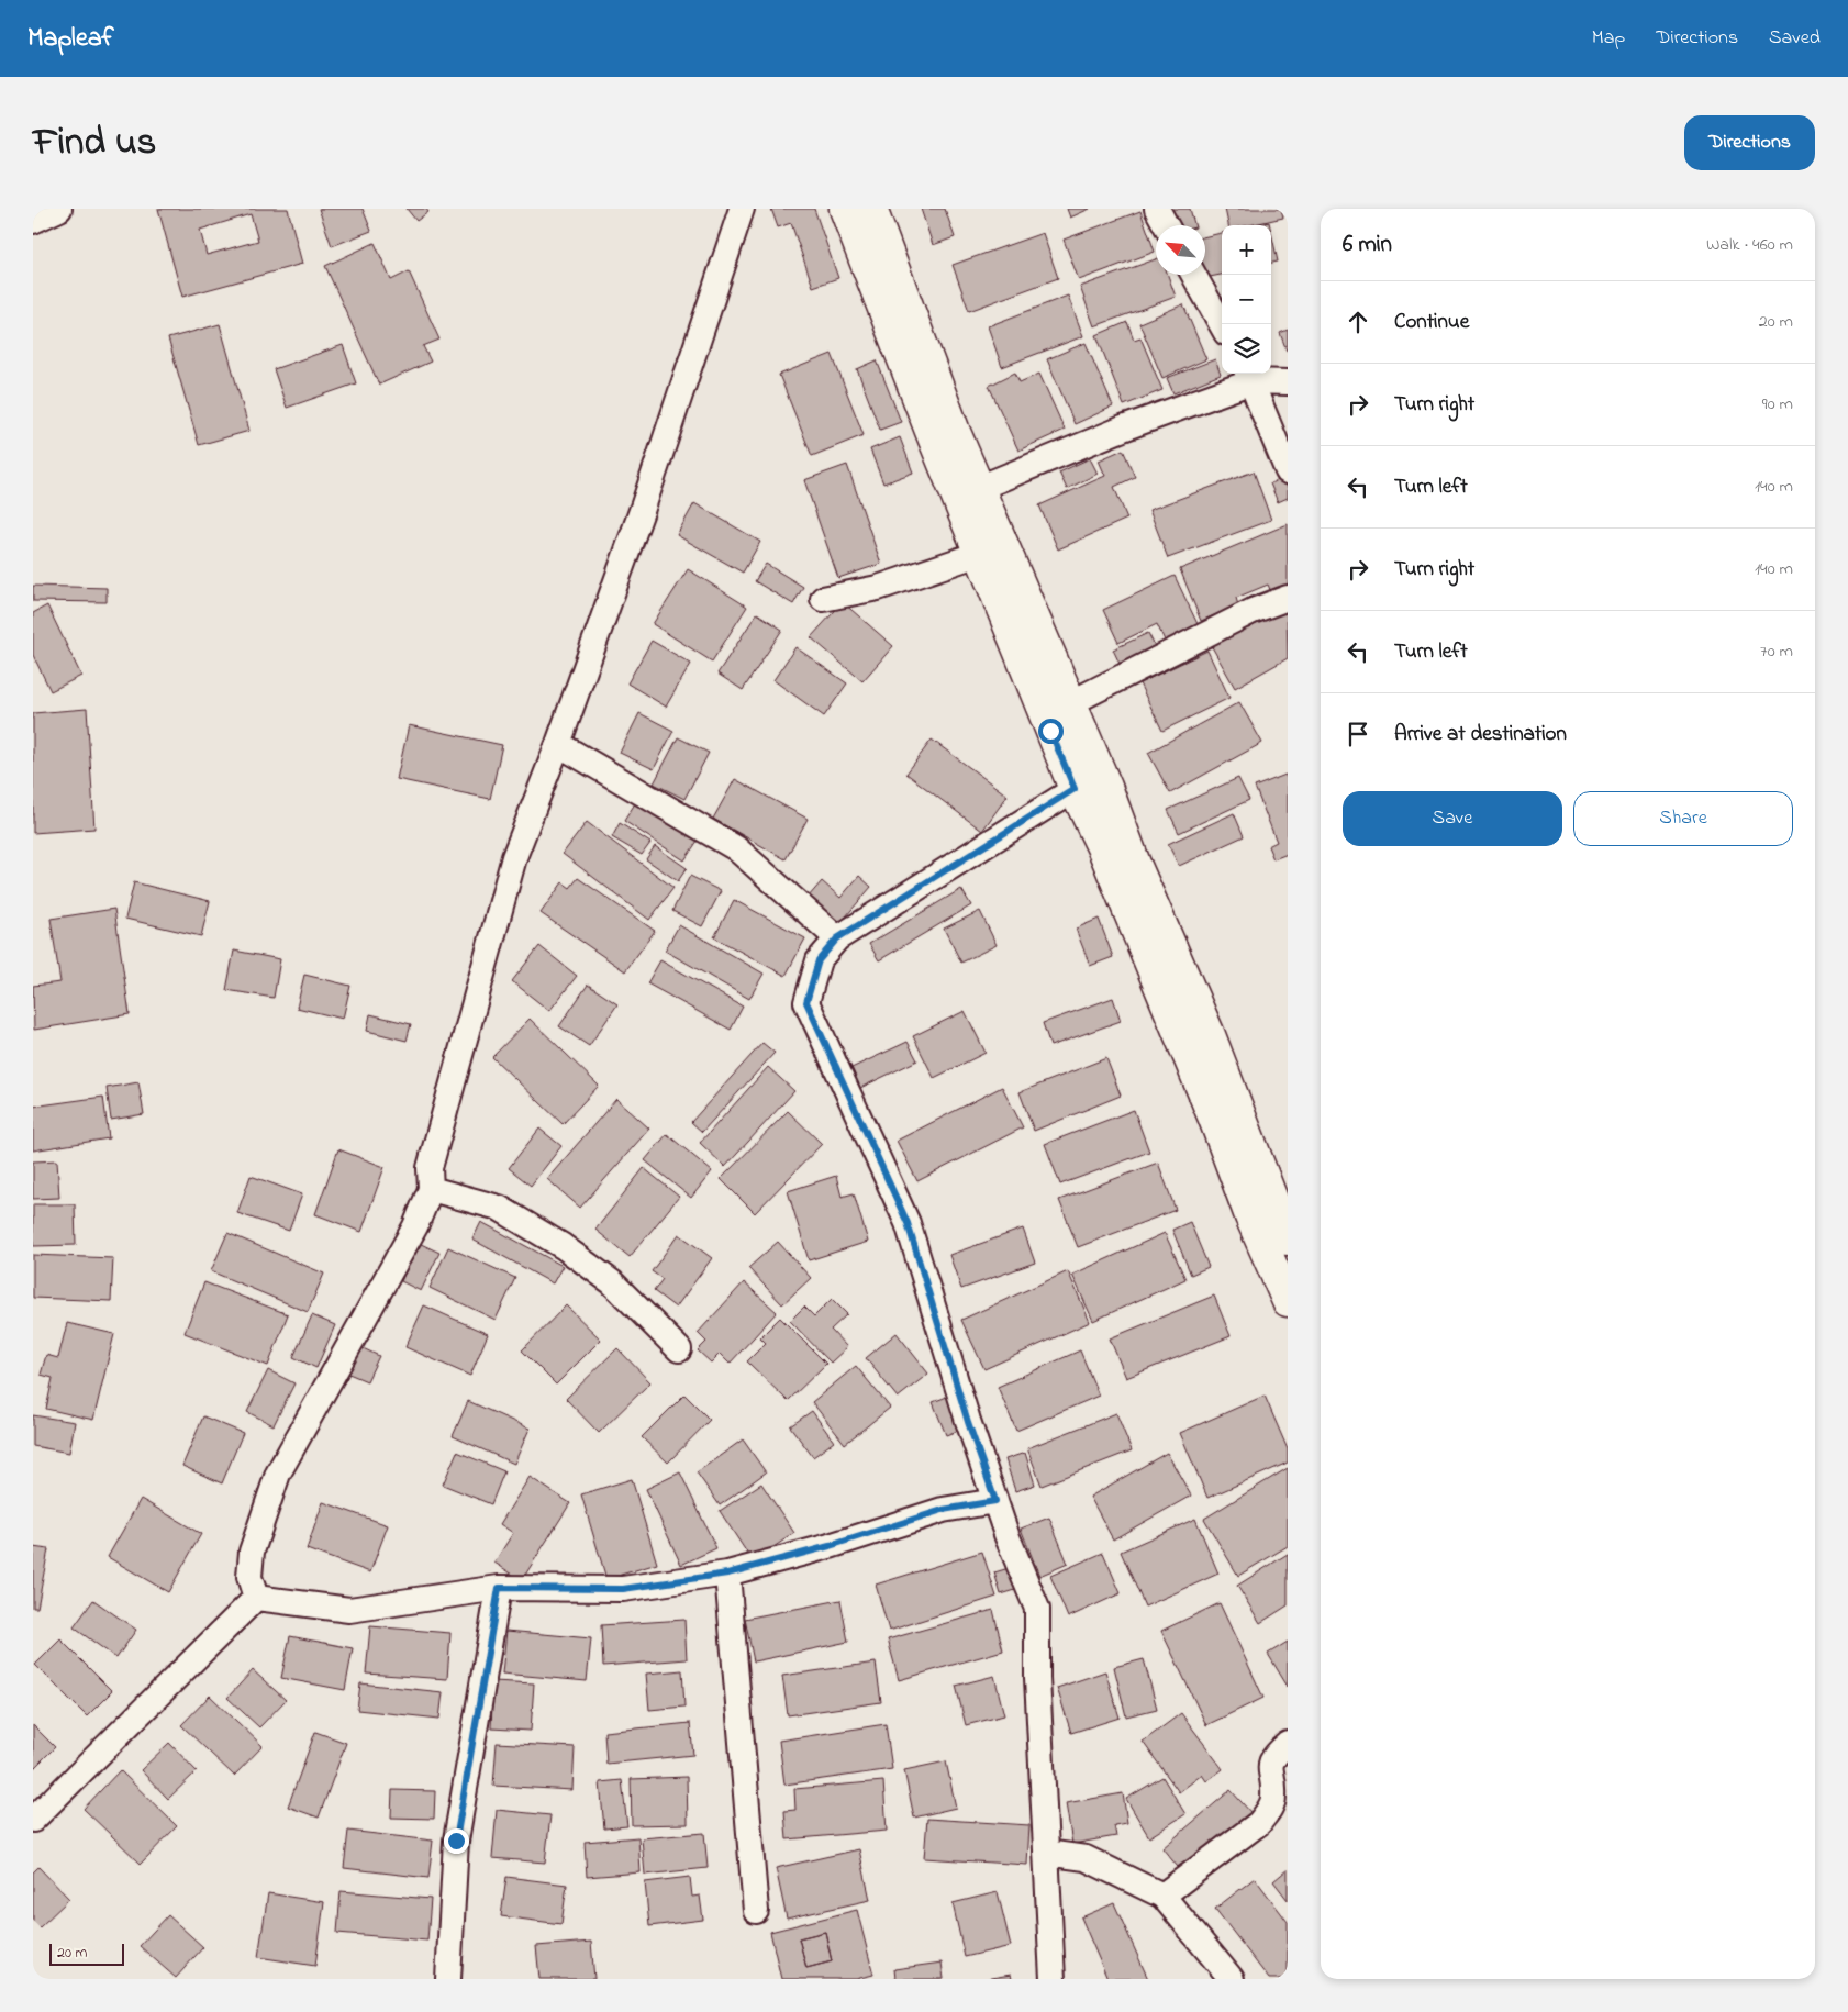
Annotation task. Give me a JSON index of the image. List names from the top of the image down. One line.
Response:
{"scale_bar":"20 m","north":"top left","page":{"header":"Mapleaf","nav":["Map","Directions","Saved"],"title":"Find us","buttons":["Directions",["Save","Share"]],"heading":["6 min","Walk · 460 m"],"map_buttons":["+","−"],"list":[["Continue","20 m"],["Turn right","90 m"],["Turn left","140 m"],["Turn right","140 m"],["Turn left","70 m"],"Arrive at destination"],"scale":"20 m"}}
